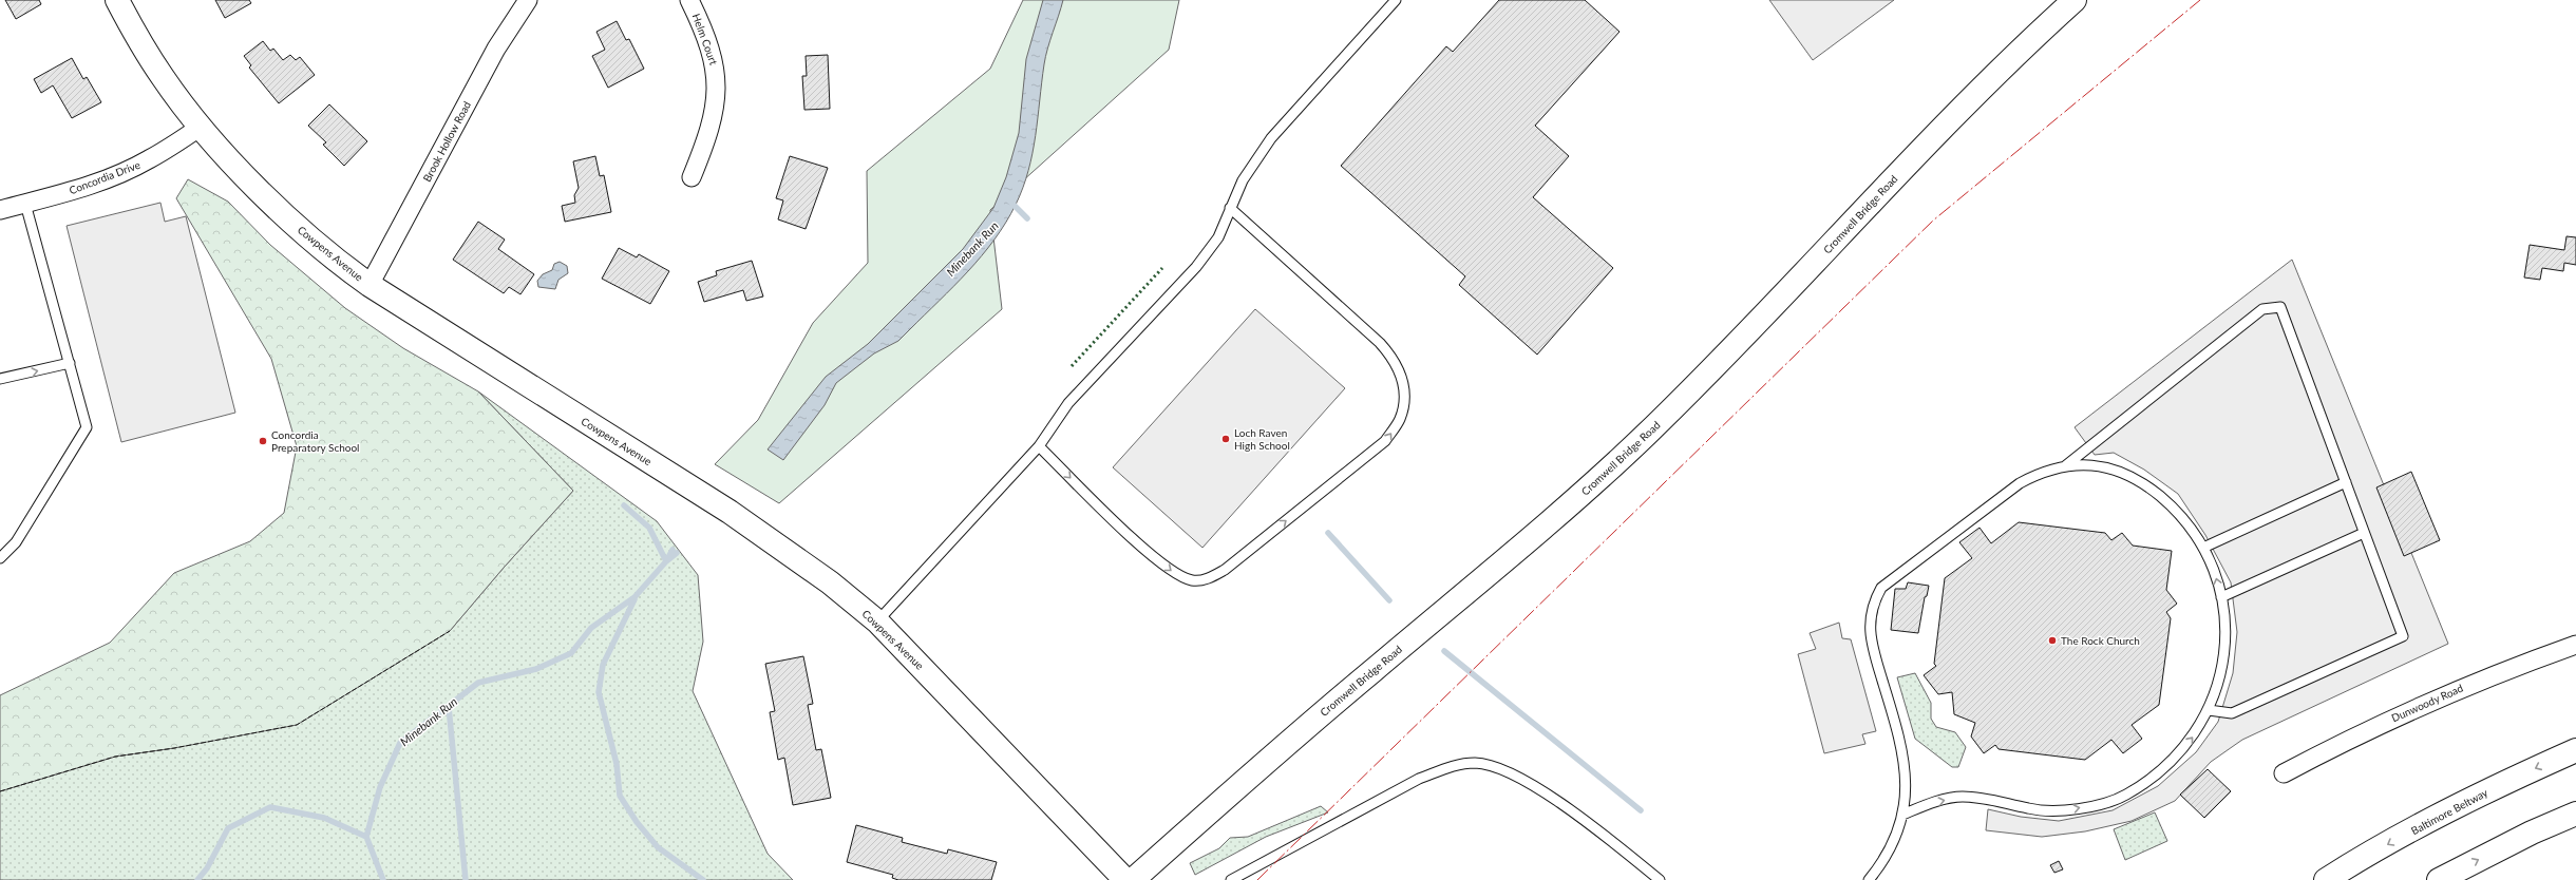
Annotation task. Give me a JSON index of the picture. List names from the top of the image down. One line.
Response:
{"streets":{"main road":["Cromwell Bridge Road","Cowpens Avenue","Baltimore Beltway"],"street":["Helm Court","Brook Hollow Road","Concordia Drive","Dunwoody Road"]},"crossings":[["Brook Hollow Road","Cowpens Avenue"],["Concordia Drive","Cowpens Avenue"]],"water":["Minebank Run"],"places":["Loch Raven High School","Concordia Preparatory School","The Rock Church"]}
